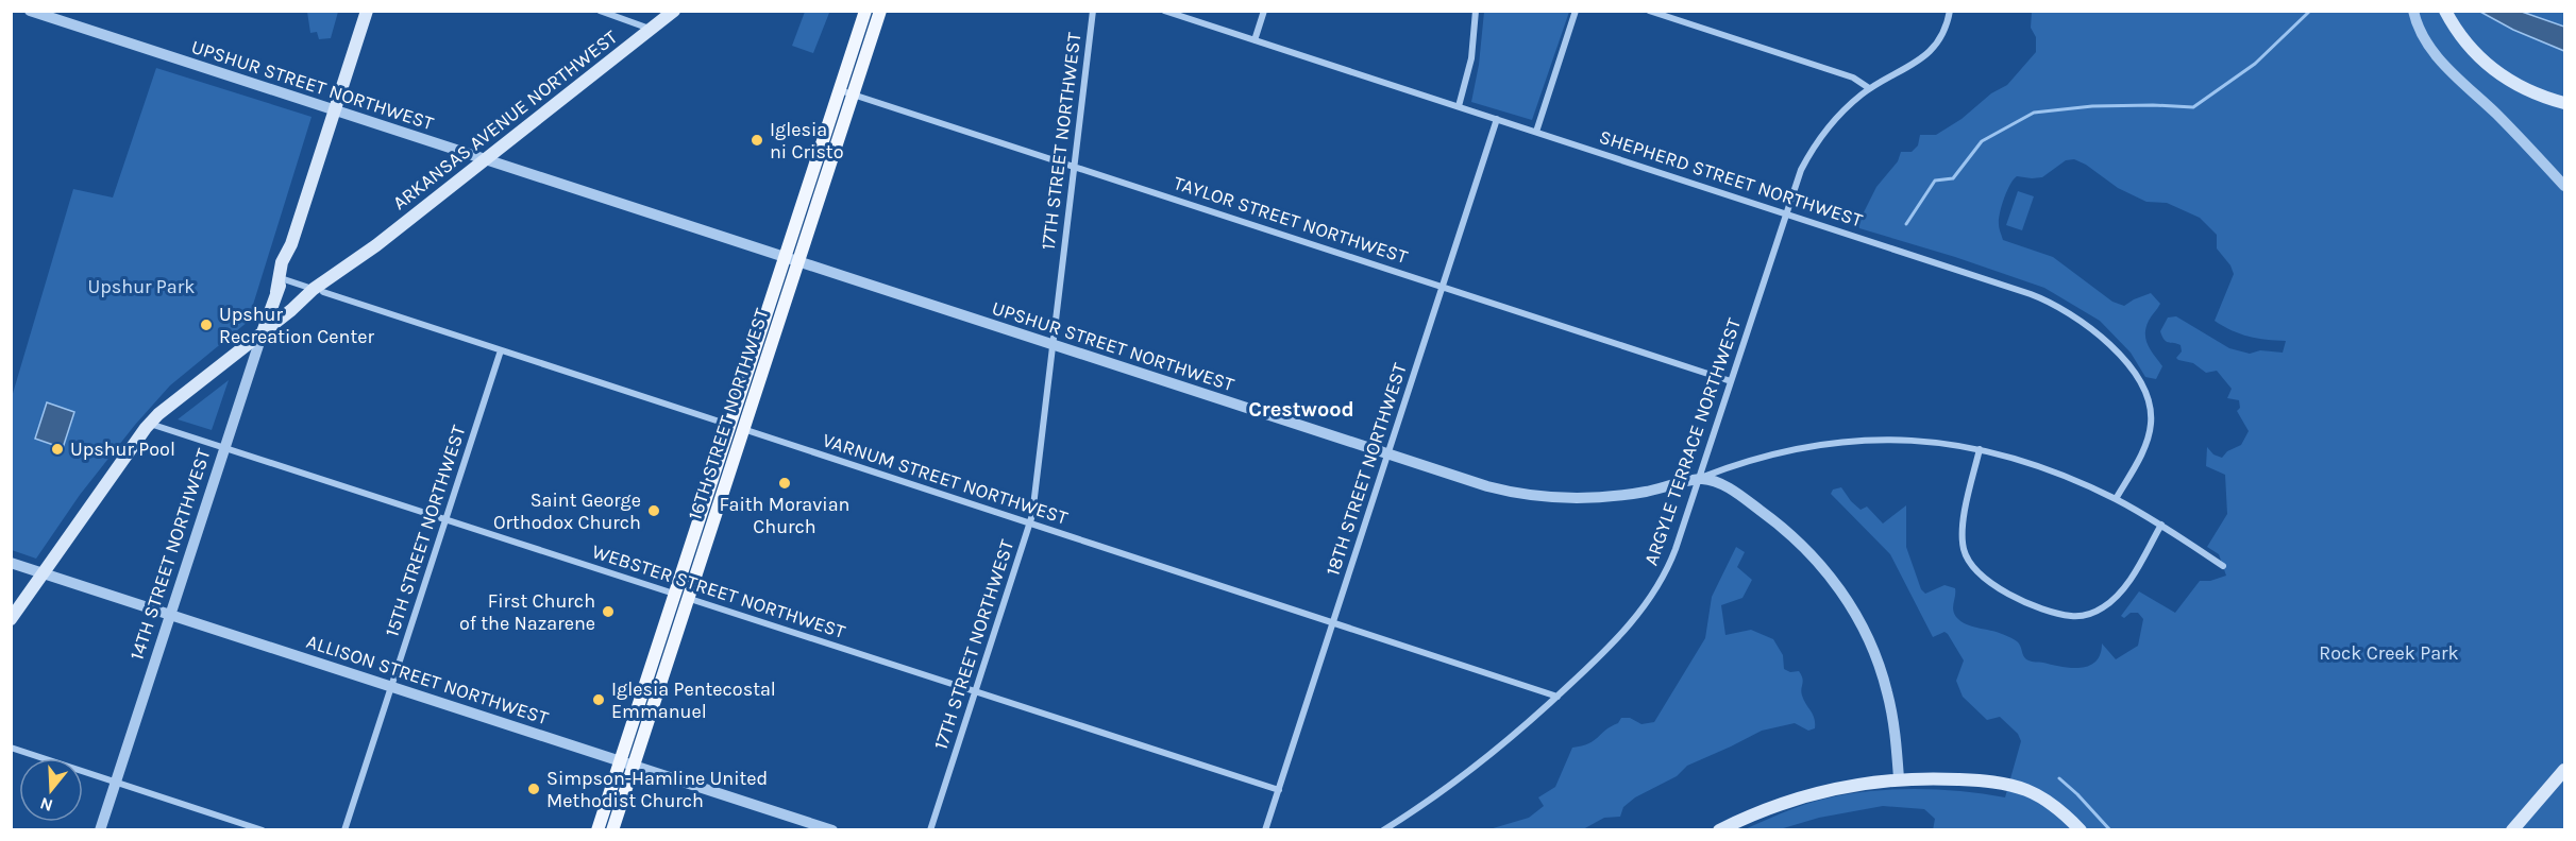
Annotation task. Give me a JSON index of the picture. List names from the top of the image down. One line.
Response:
{"streets":{"main road":["ARKANSAS AVENUE NORTHWEST","16TH STREET NORTHWEST","14TH STREET NORTHWEST"],"street":["UPSHUR STREET NORTHWEST","17TH STREET NORTHWEST","SHEPHERD STREET NORTHWEST","TAYLOR STREET NORTHWEST","ARGYLE TERRACE NORTHWEST","18TH STREET NORTHWEST","VARNUM STREET NORTHWEST","15TH STREET NORTHWEST","WEBSTER STREET NORTHWEST","ALLISON STREET NORTHWEST"]},"crossings":[["UPSHUR STREET NORTHWEST","ARKANSAS AVENUE NORTHWEST"],["UPSHUR STREET NORTHWEST","17TH STREET NORTHWEST"],["UPSHUR STREET NORTHWEST","SHEPHERD STREET NORTHWEST"],["UPSHUR STREET NORTHWEST","16TH STREET NORTHWEST"],["UPSHUR STREET NORTHWEST","ARGYLE TERRACE NORTHWEST"],["UPSHUR STREET NORTHWEST","18TH STREET NORTHWEST"],["UPSHUR STREET NORTHWEST","14TH STREET NORTHWEST"],["ARKANSAS AVENUE NORTHWEST","VARNUM STREET NORTHWEST"],["ARKANSAS AVENUE NORTHWEST","14TH STREET NORTHWEST"],["ARKANSAS AVENUE NORTHWEST","WEBSTER STREET NORTHWEST"],["ARKANSAS AVENUE NORTHWEST","ALLISON STREET NORTHWEST"],["17TH STREET NORTHWEST","TAYLOR STREET NORTHWEST"],["17TH STREET NORTHWEST","VARNUM STREET NORTHWEST"],["17TH STREET NORTHWEST","WEBSTER STREET NORTHWEST"],["SHEPHERD STREET NORTHWEST","ARGYLE TERRACE NORTHWEST"],["SHEPHERD STREET NORTHWEST","18TH STREET NORTHWEST"],["TAYLOR STREET NORTHWEST","16TH STREET NORTHWEST"],["TAYLOR STREET NORTHWEST","ARGYLE TERRACE NORTHWEST"],["TAYLOR STREET NORTHWEST","18TH STREET NORTHWEST"],["16TH STREET NORTHWEST","VARNUM STREET NORTHWEST"],["16TH STREET NORTHWEST","WEBSTER STREET NORTHWEST"],["16TH STREET NORTHWEST","ALLISON STREET NORTHWEST"],["ARGYLE TERRACE NORTHWEST","VARNUM STREET NORTHWEST"],["18TH STREET NORTHWEST","VARNUM STREET NORTHWEST"],["18TH STREET NORTHWEST","WEBSTER STREET NORTHWEST"],["VARNUM STREET NORTHWEST","15TH STREET NORTHWEST"],["VARNUM STREET NORTHWEST","14TH STREET NORTHWEST"],["15TH STREET NORTHWEST","WEBSTER STREET NORTHWEST"],["15TH STREET NORTHWEST","ALLISON STREET NORTHWEST"],["14TH STREET NORTHWEST","WEBSTER STREET NORTHWEST"],["14TH STREET NORTHWEST","ALLISON STREET NORTHWEST"]],"districts":["Crestwood"],"parks":["Upshur Park","Rock Creek Park"],"places":["Iglesia ni Cristo","Upshur Recreation Center","Upshur Pool","Faith Moravian Church","Saint George Orthodox Church","First Church of the Nazarene","Iglesia Pentecostal Emmanuel","Simpson-Hamline United Methodist Church"],"north":"bottom"}
